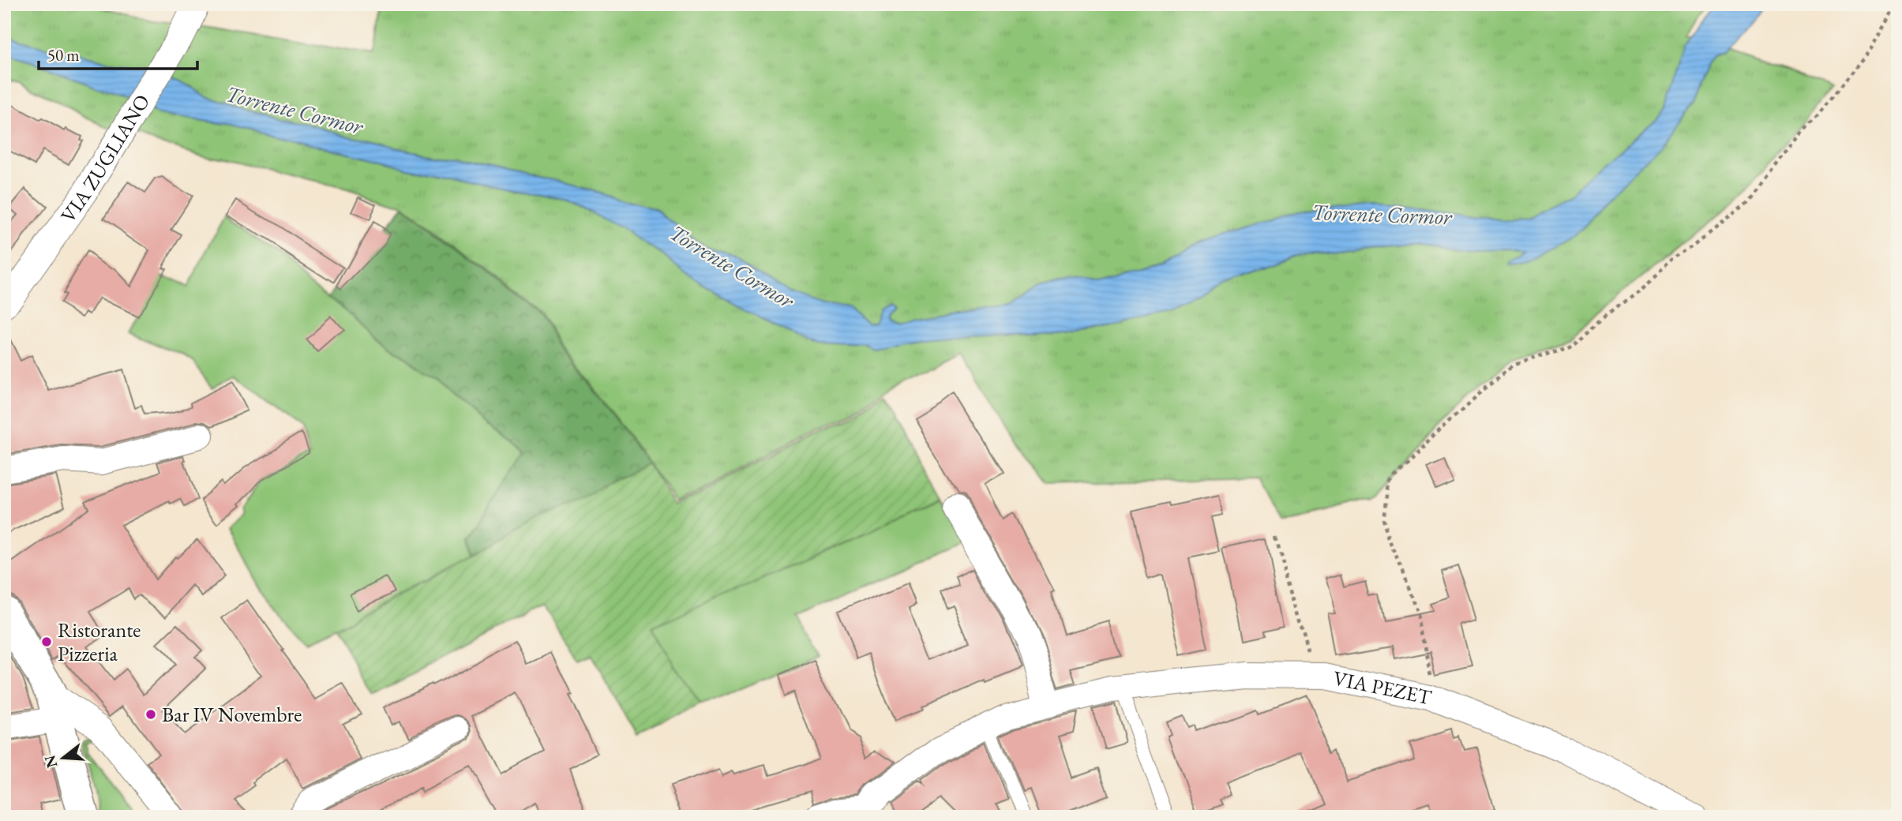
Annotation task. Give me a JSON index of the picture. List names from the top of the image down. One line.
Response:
{"streets":{"street":["VIA ZUGLIANO","VIA PEZET"]},"water":["Torrente Cormor"],"places":["Ristorante Pizzeria","Bar IV Novembre"],"scale_bar":"50 m","north":"left"}
